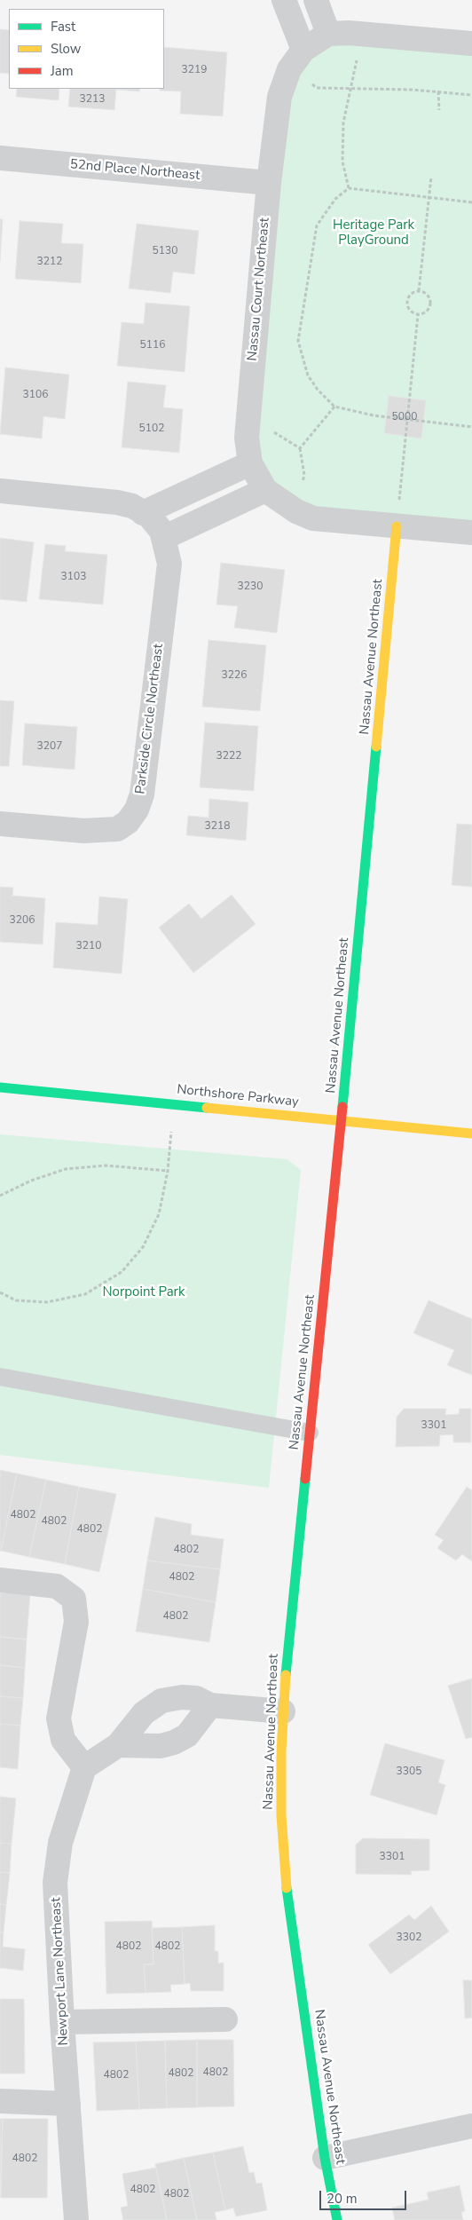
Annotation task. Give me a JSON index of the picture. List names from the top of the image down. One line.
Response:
{"streets":{"street":["52nd Place Northeast","Nassau Court Northeast","Nassau Avenue Northeast","Parkside Circle Northeast","Northshore Parkway","Newport Lane Northeast"]},"crossings":[["52nd Place Northeast","Nassau Court Northeast"],["Nassau Court Northeast","Nassau Avenue Northeast"],["Nassau Avenue Northeast","Northshore Parkway"]],"parks":["Heritage Park PlayGround","Norpoint Park"],"house_numbers":["3219","3213","5130","3212","5116","3106","5000","5102","3103","3230","3226","3207","3222","3218","3206","3210","3301","4802","4802","4802","4802","4802","4802","3305","3301","3302","4802","4802","4802","4802","4802","4802","4802","4802"],"legend":["Fast","Slow","Jam"],"scale_bar":"20 m"}
